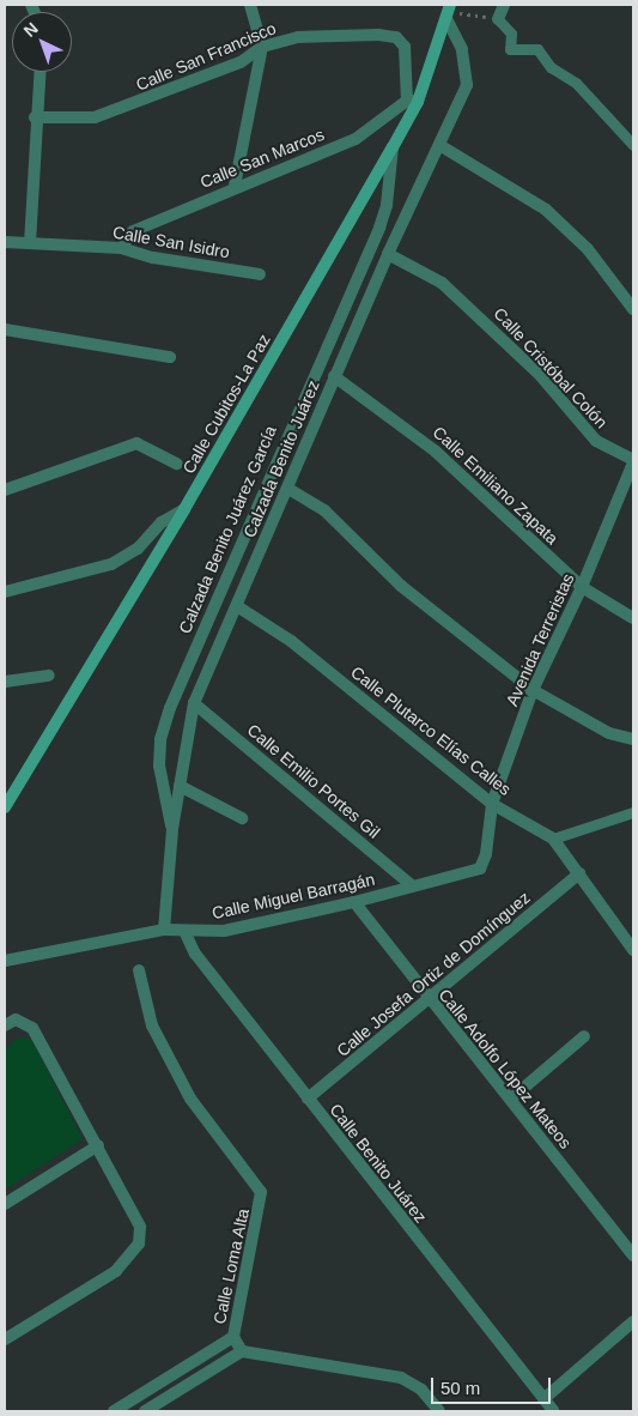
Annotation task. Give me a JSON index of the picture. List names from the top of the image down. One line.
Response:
{"streets":{"main road":["Calle Cubitos-La Paz"],"street":["Calle San Francisco","Calle San Marcos","Calle San Isidro","Calle Cristóbal Colón","Calzada Benito Juárez","Calle Emiliano Zapata","Calzada Benito Juárez García","Avenida Terreristas","Calle Plutarco Elías Calles","Calle Emilio Portes Gil","Calle Miguel Barragán","Calle Josefa Ortiz de Domínguez","Calle Adolfo López Mateos","Calle Benito Juárez","Calle Loma Alta"]},"crossings":[["Calle San Francisco","Calle San Marcos"],["Calle San Francisco","Calle Cubitos-La Paz"],["Calle San Marcos","Calle San Isidro"],["Calle San Marcos","Calle Cubitos-La Paz"],["Calle Cristóbal Colón","Calzada Benito Juárez"],["Calle Cristóbal Colón","Avenida Terreristas"],["Calle Cubitos-La Paz","Calzada Benito Juárez"],["Calle Cubitos-La Paz","Calzada Benito Juárez García"],["Calzada Benito Juárez","Calle Emiliano Zapata"],["Calzada Benito Juárez","Calzada Benito Juárez García"],["Calzada Benito Juárez","Calle Plutarco Elías Calles"],["Calzada Benito Juárez","Calle Emilio Portes Gil"],["Calzada Benito Juárez","Calle Miguel Barragán"],["Calle Emiliano Zapata","Avenida Terreristas"],["Avenida Terreristas","Calle Plutarco Elías Calles"],["Avenida Terreristas","Calle Miguel Barragán"],["Calle Plutarco Elías Calles","Calle Josefa Ortiz de Domínguez"],["Calle Emilio Portes Gil","Calle Miguel Barragán"],["Calle Miguel Barragán","Calle Adolfo López Mateos"],["Calle Miguel Barragán","Calle Benito Juárez"],["Calle Josefa Ortiz de Domínguez","Calle Adolfo López Mateos"],["Calle Josefa Ortiz de Domínguez","Calle Benito Juárez"]],"scale_bar":"50 m","north":"top left"}
